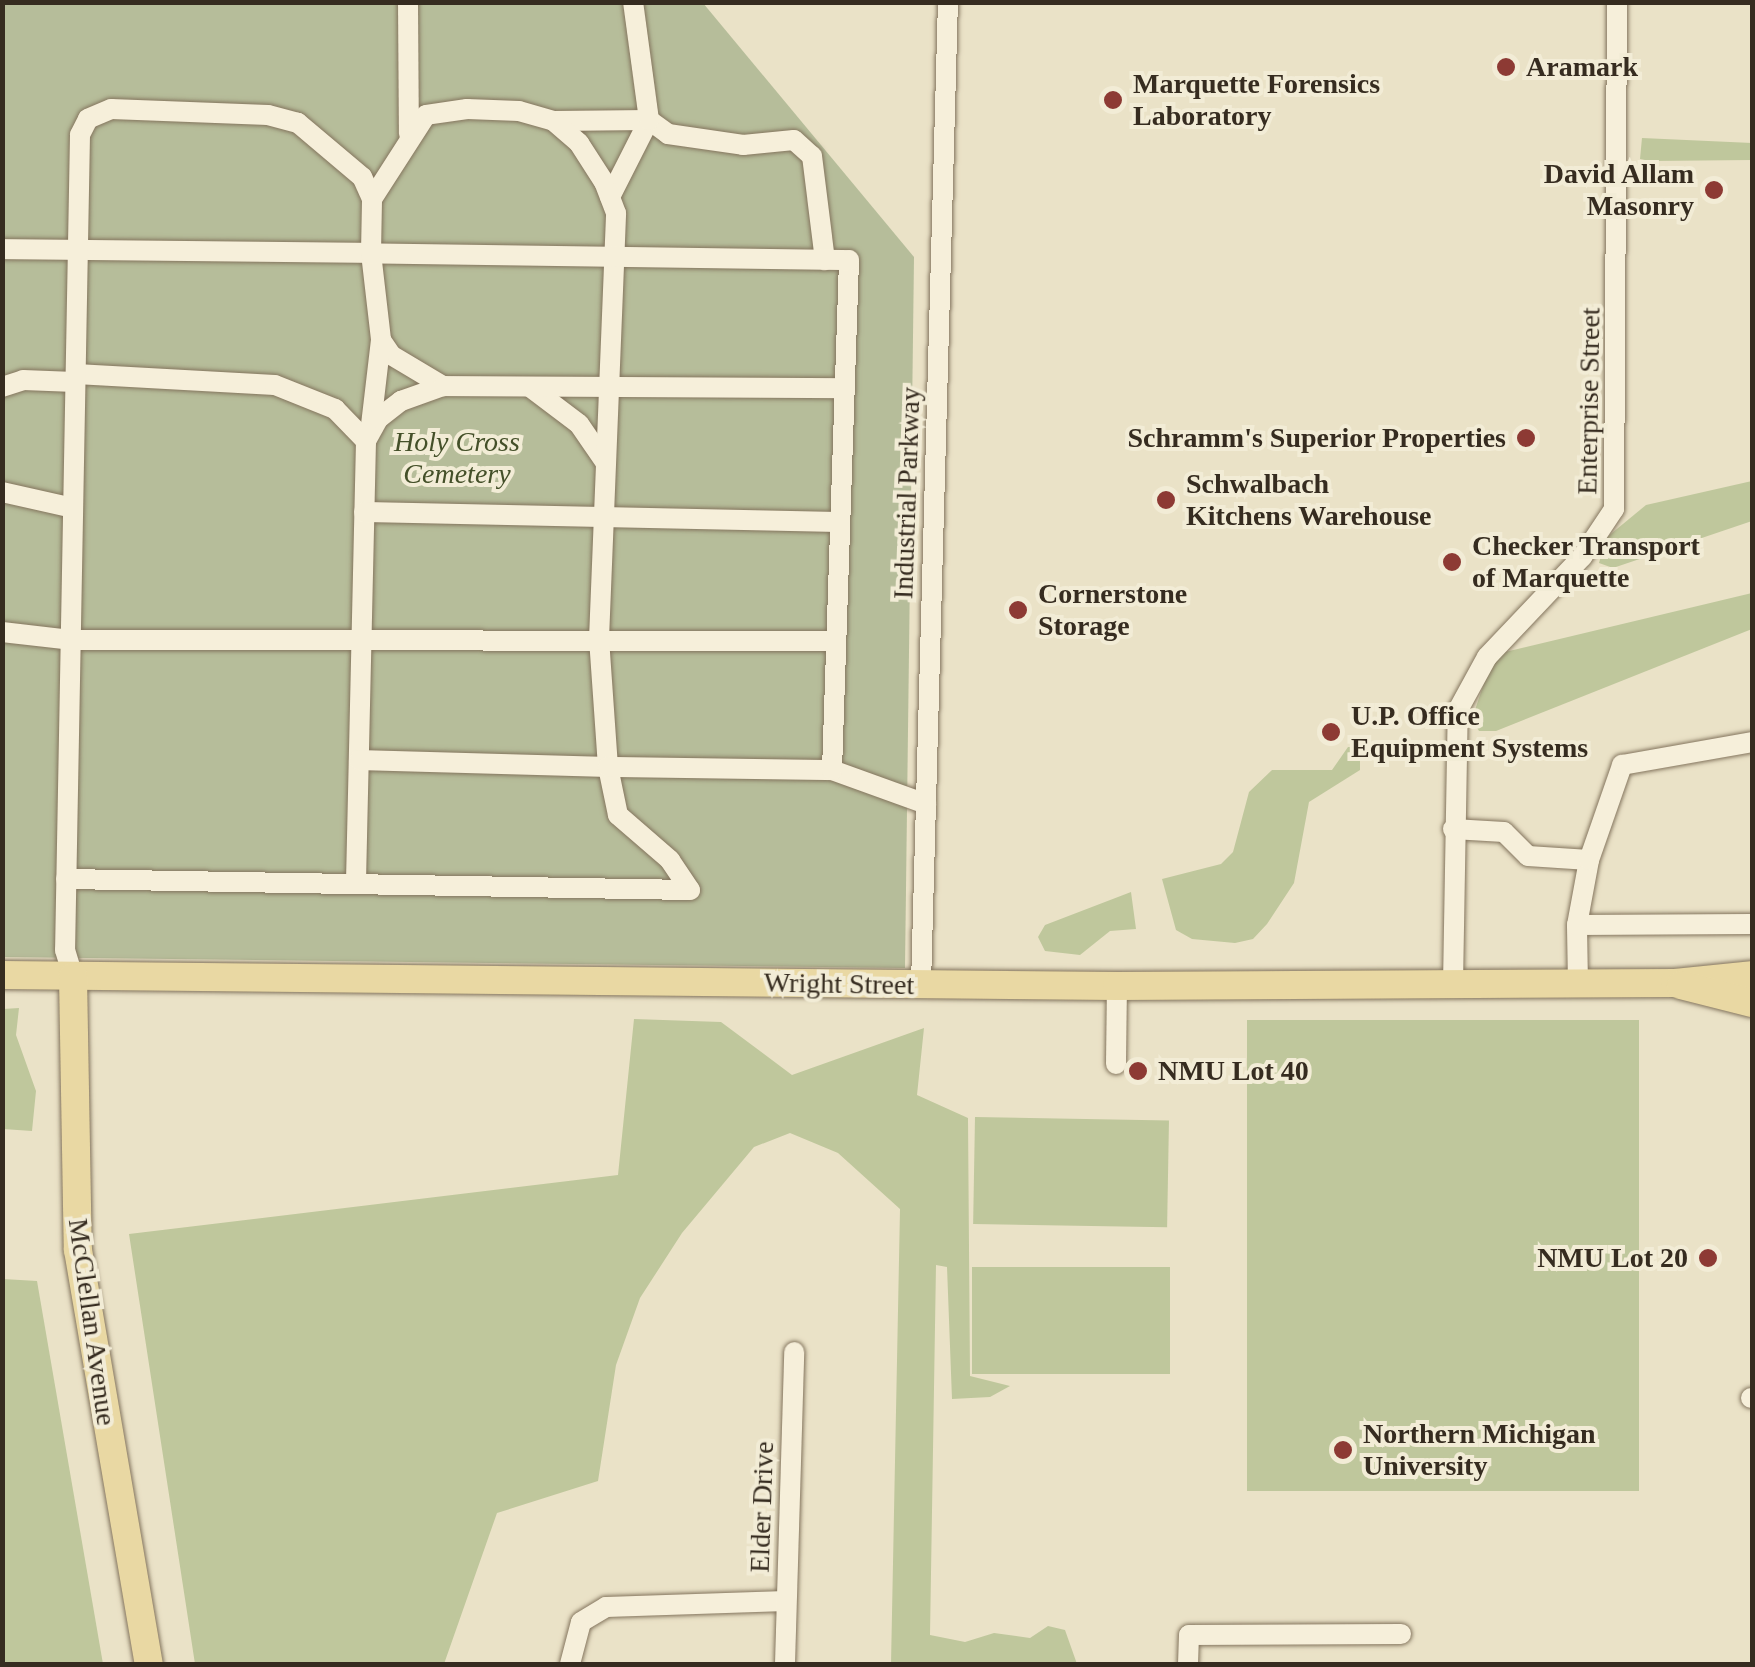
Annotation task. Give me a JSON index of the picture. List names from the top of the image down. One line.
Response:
{"streets":{"main road":["Wright Street","McClellan Avenue"],"street":["Enterprise Street","Industrial Parkway","Elder Drive"]},"crossings":[["Enterprise Street","Wright Street"],["Industrial Parkway","Wright Street"],["Wright Street","McClellan Avenue"]],"parks":["Holy Cross Cemetery"],"places":["Aramark","Marquette Forensics Laboratory","David Allam Masonry","Schramm's Superior Properties","Schwalbach Kitchens Warehouse","Checker Transport of Marquette","Cornerstone Storage","U.P. Office Equipment Systems","NMU Lot 40","NMU Lot 20","Northern Michigan University"]}
